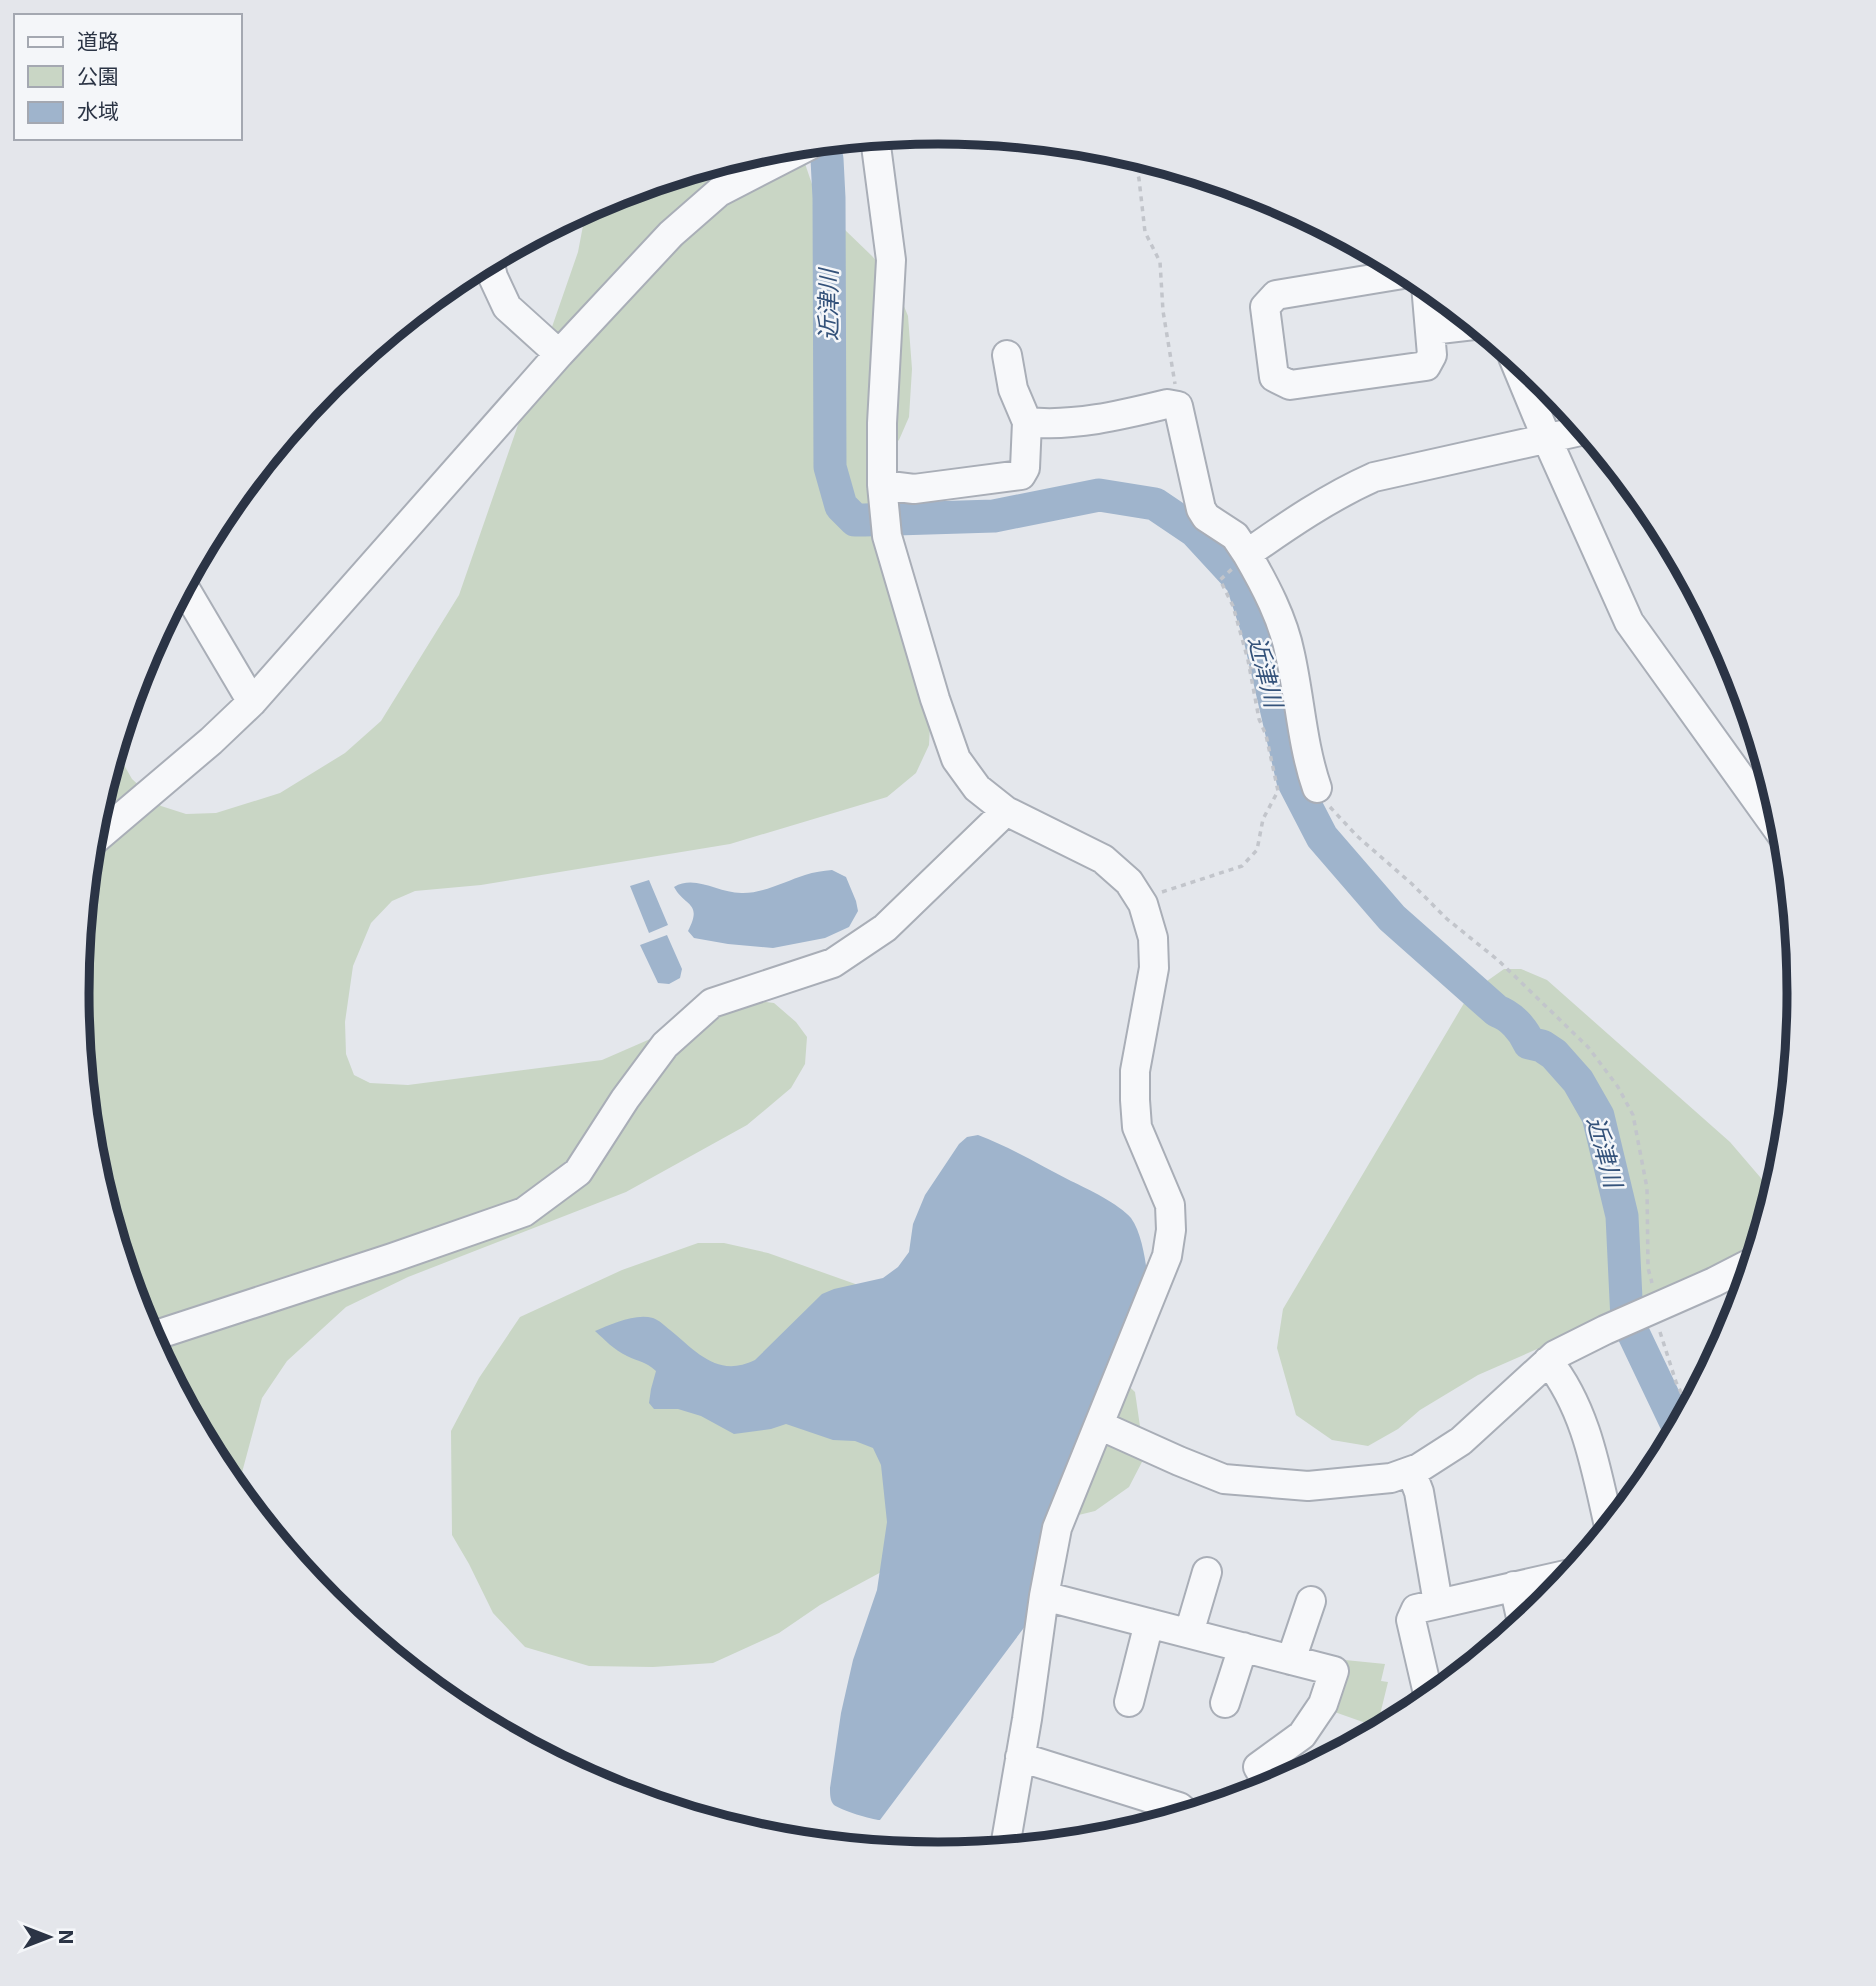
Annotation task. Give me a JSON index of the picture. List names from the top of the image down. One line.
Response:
{"water":["近津川"],"legend":["道路","公園","水域"],"north":"right"}
